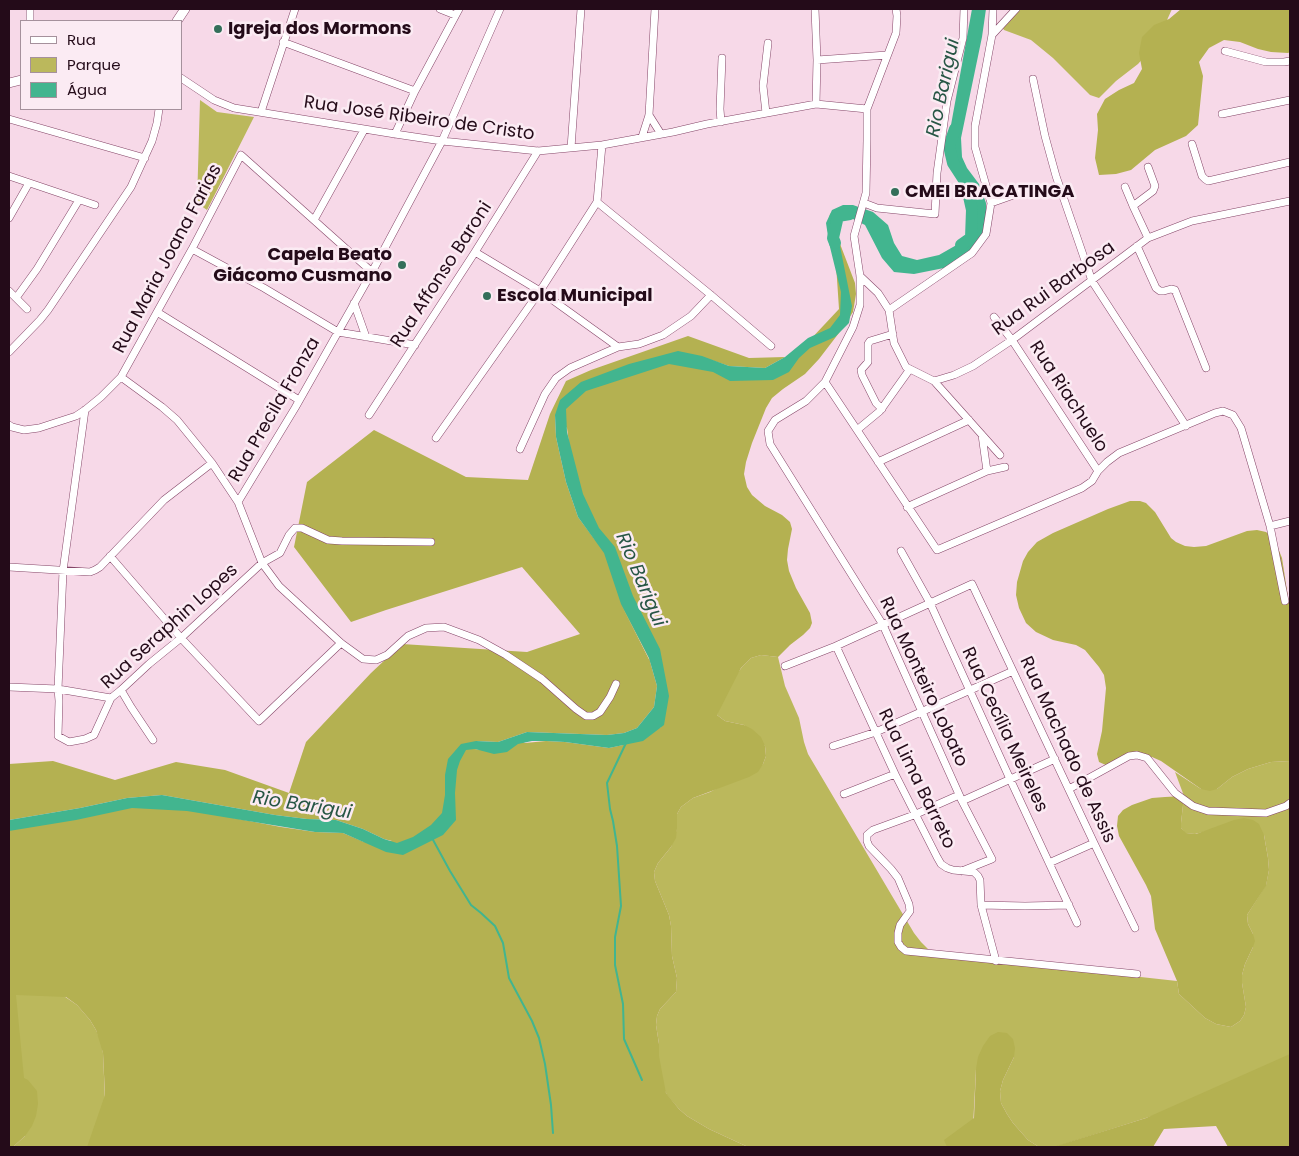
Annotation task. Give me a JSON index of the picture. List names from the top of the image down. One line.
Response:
{"streets":{"street":["Rua José Ribeiro de Cristo","Rua Maria Joana Farias","Rua Affonso Baroni","Rua Rui Barbosa","Rua Riachuelo","Rua Precila Fronza","Rua Seraphin Lopes","Rua Monteiro Lobato","Rua Cecília Meireles","Rua Machado de Assis","Rua Lima Barreto"]},"crossings":[["Rua José Ribeiro de Cristo","Rua Affonso Baroni"],["Rua José Ribeiro de Cristo","Rua Precila Fronza"],["Rua Rui Barbosa","Rua Riachuelo"],["Rua Monteiro Lobato","Rua Lima Barreto"],["Rua Cecília Meireles","Rua Machado de Assis"]],"water":["Rio Barigui"],"places":["Igreja dos Mormons","CMEI BRACATINGA","Capela Beato Giácomo Cusmano","Escola Municipal"],"legend":["Rua","Parque","Água"]}
